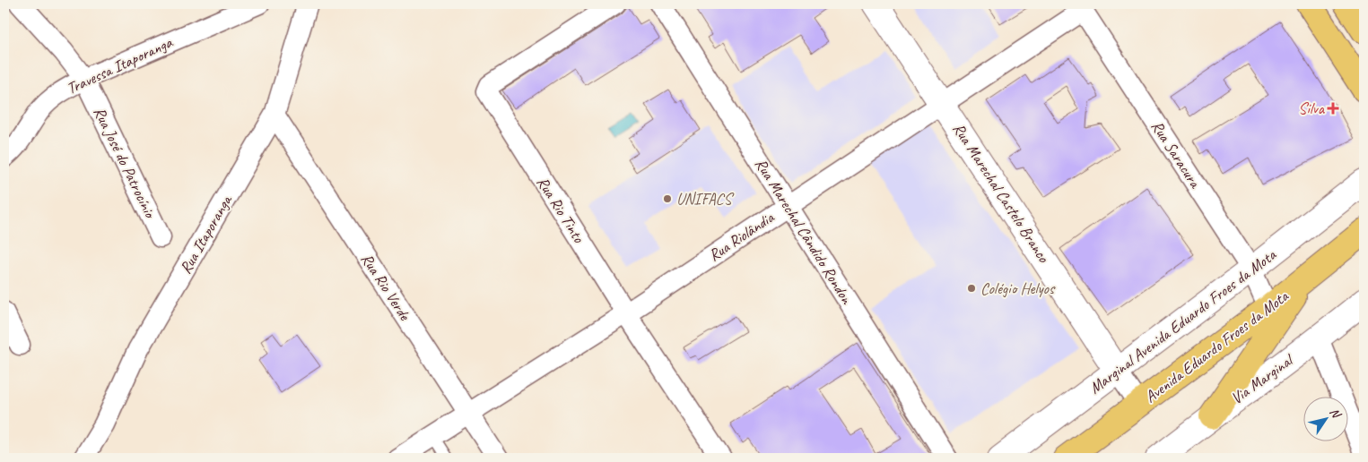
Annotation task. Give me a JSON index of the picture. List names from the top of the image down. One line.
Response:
{"streets":{"main road":["Avenida Eduardo Froes da Mota"],"street":["Travessa Itaporanga","Rua Saracura","Rua José do Patrocínio","Rua Marechal Castelo Branco","Rua Rio Tinto","Rua Marechal Cândido Rondon","Rua Itaporanga","Rua Riolândia","Rua Rio Verde","Marginal Avenida Eduardo Froes da Mota","Via Marginal"]},"crossings":[["Travessa Itaporanga","Rua José do Patrocínio"],["Rua Saracura","Rua Riolândia"],["Rua Saracura","Marginal Avenida Eduardo Froes da Mota"],["Rua Saracura","Avenida Eduardo Froes da Mota"],["Rua Marechal Castelo Branco","Rua Riolândia"],["Rua Marechal Castelo Branco","Marginal Avenida Eduardo Froes da Mota"],["Rua Marechal Castelo Branco","Avenida Eduardo Froes da Mota"],["Rua Rio Tinto","Rua Riolândia"],["Rua Marechal Cândido Rondon","Rua Riolândia"],["Rua Itaporanga","Rua Rio Verde"],["Rua Riolândia","Rua Rio Verde"]],"places":{"health":["Silva"],"other":["UNIFACS","Colégio Helyos"]},"north":"top right"}
